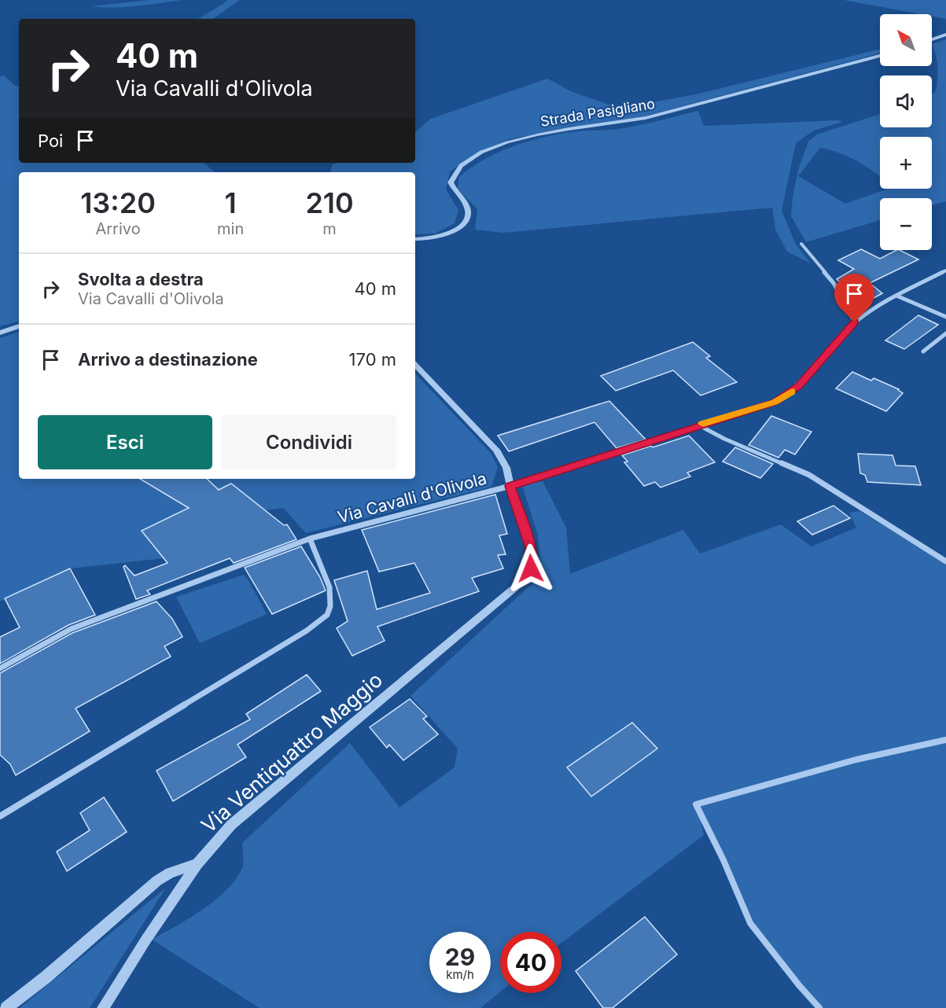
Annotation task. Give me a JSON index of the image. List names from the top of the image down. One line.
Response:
{"streets":{"street":["Strada Pasigliano","Via Cavalli d'Olivola","Via Ventiquattro Maggio"]},"crossings":[["Via Cavalli d'Olivola","Via Ventiquattro Maggio"]],"north":"top left","page":{"map_buttons":["+","−"],"turn":["40 m","Via Cavalli d'Olivola"],"then":"Poi","eta":["13:20","Arrivo","1","min","210","m"],"list":[{"name":"Svolta a destra","note":"Via Cavalli d'Olivola","value":"40 m"},{"name":"Arrivo a destinazione","value":"170 m"}],"buttons":["Esci","Condividi"],"speed":"29 km/h","limit":"40"}}
